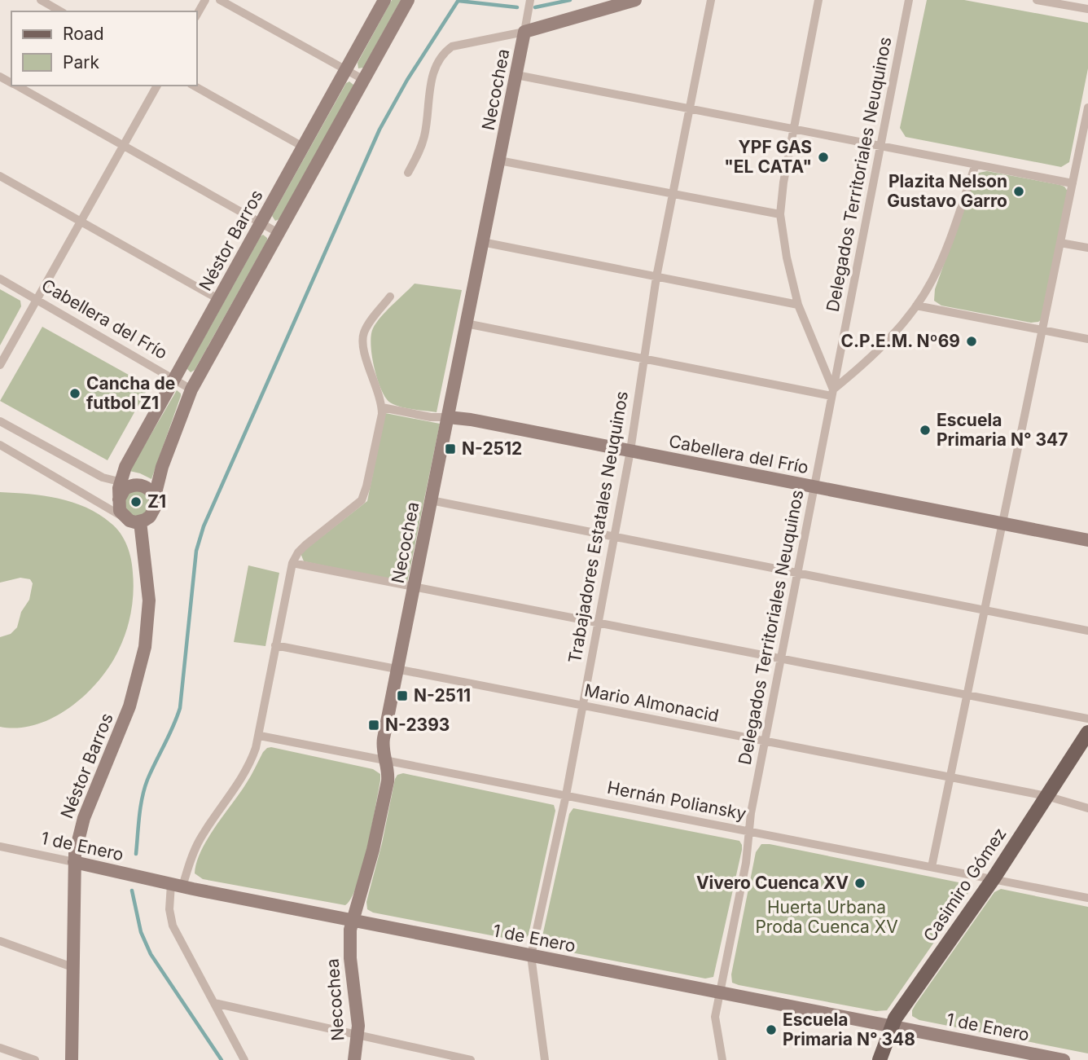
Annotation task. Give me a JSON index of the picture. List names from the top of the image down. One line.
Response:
{"streets":{"main road":["Casimiro Gómez"],"street":["Necochea","Delegados Territoriales Neuquinos","Néstor Barros","Cabellera del Frío","Trabajadores Estatales Neuquinos","Mario Almonacid","Hernán Poliansky","1 de Enero"]},"crossings":[["Necochea","Cabellera del Frío"],["Necochea","Mario Almonacid"],["Necochea","Hernán Poliansky"],["Necochea","1 de Enero"],["Delegados Territoriales Neuquinos","Cabellera del Frío"],["Delegados Territoriales Neuquinos","Mario Almonacid"],["Delegados Territoriales Neuquinos","Hernán Poliansky"],["Delegados Territoriales Neuquinos","1 de Enero"],["Néstor Barros","Cabellera del Frío"],["Néstor Barros","1 de Enero"],["Cabellera del Frío","Trabajadores Estatales Neuquinos"],["Trabajadores Estatales Neuquinos","Mario Almonacid"],["Trabajadores Estatales Neuquinos","Hernán Poliansky"],["Trabajadores Estatales Neuquinos","1 de Enero"],["Mario Almonacid","Casimiro Gómez"],["Hernán Poliansky","Casimiro Gómez"],["1 de Enero","Casimiro Gómez"]],"parks":["Huerta Urbana Proda Cuenca XV"],"places":{"other":["YPF GAS \"EL CATA\"","Plazita Nelson Gustavo Garro","C.P.E.M. Nº69","Cancha de futbol Z1","Escuela Primaria N° 347","Z1","Vivero Cuenca XV","Escuela Primaria N° 348"],"transit":["N-2512","N-2511","N-2393"]},"legend":["Road","Park"]}
